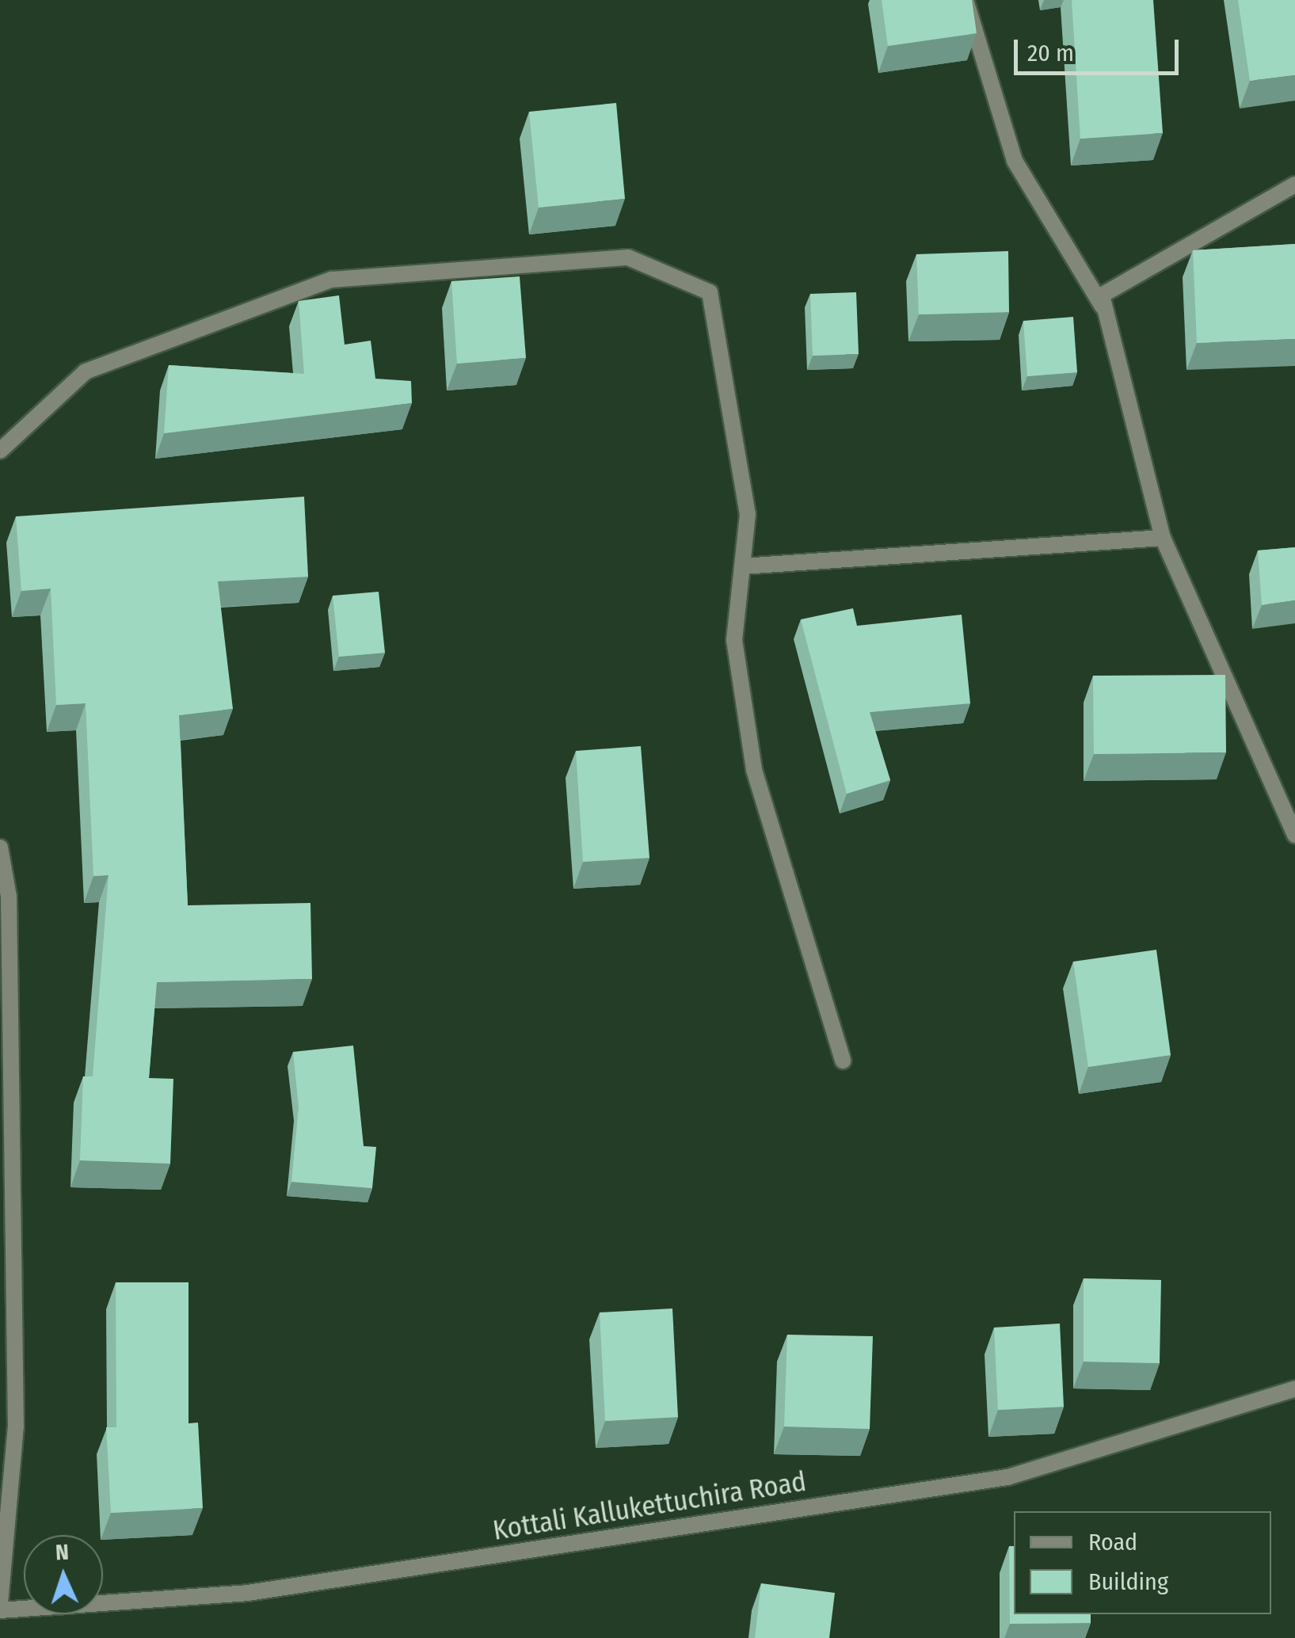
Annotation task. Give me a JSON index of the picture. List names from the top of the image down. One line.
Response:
{"streets":{"street":["Kottali Kallukettuchira Road"]},"legend":["Road","Building"],"scale_bar":"20 m","north":"top"}
